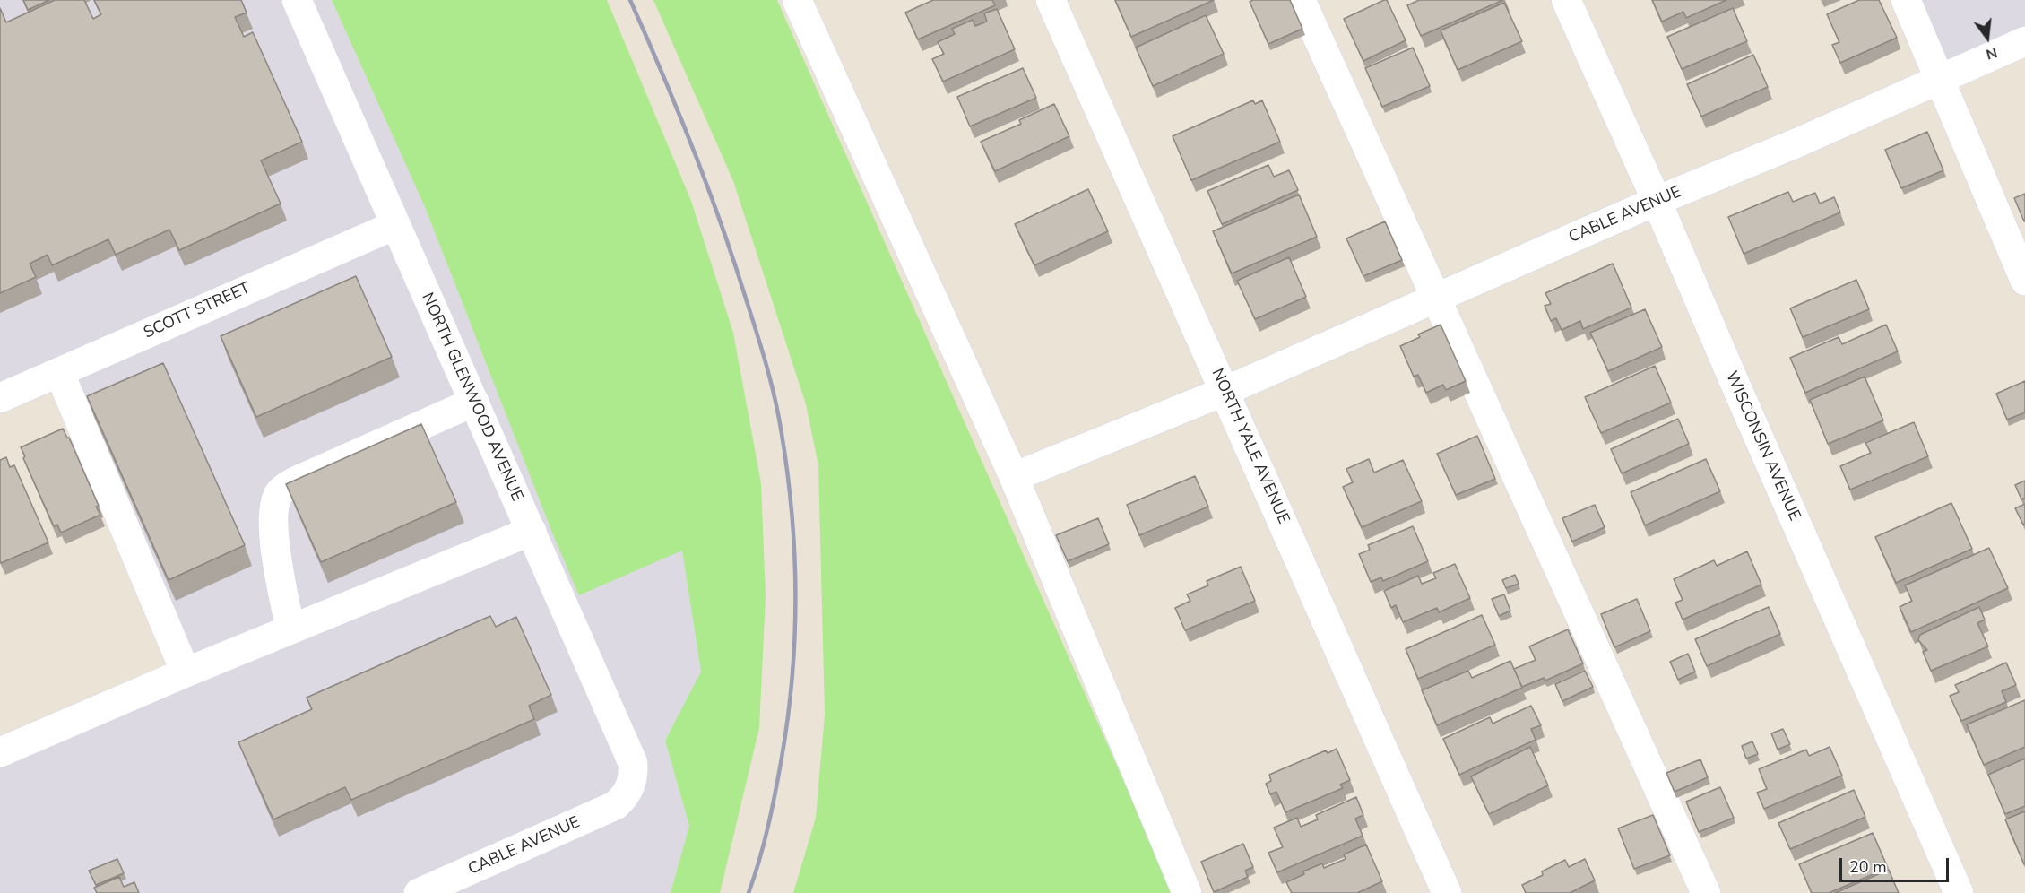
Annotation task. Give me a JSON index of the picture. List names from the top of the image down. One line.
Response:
{"streets":{"street":["CABLE AVENUE","SCOTT STREET","NORTH GLENWOOD AVENUE","NORTH YALE AVENUE","WISCONSIN AVENUE"]},"crossings":[["CABLE AVENUE","NORTH GLENWOOD AVENUE"],["CABLE AVENUE","NORTH YALE AVENUE"],["CABLE AVENUE","WISCONSIN AVENUE"],["SCOTT STREET","NORTH GLENWOOD AVENUE"]],"scale_bar":"20 m","north":"bottom"}
